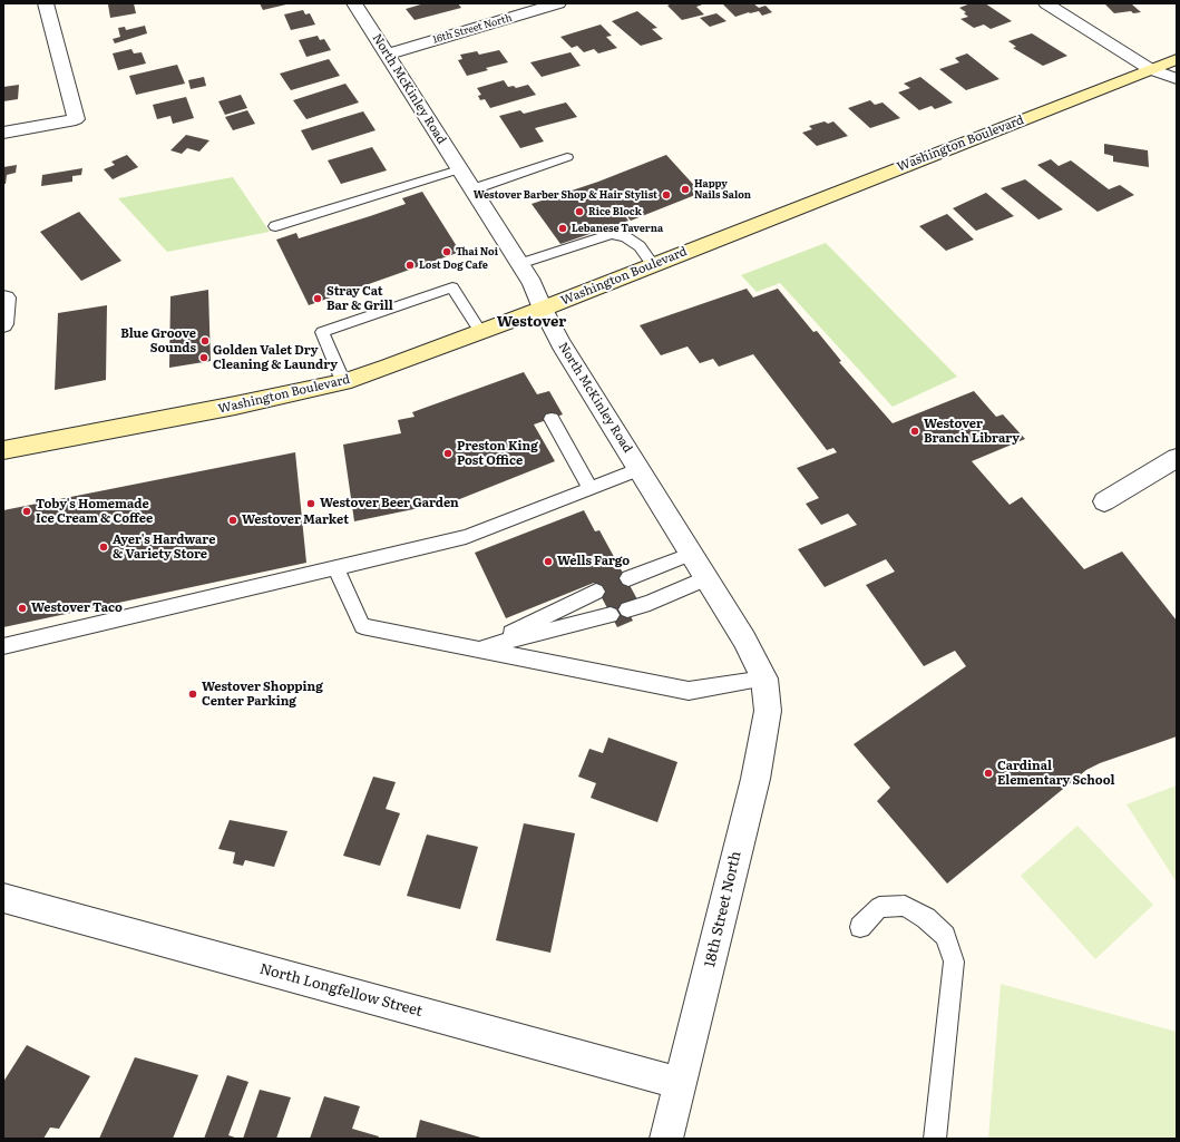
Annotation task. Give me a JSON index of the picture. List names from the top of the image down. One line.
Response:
{"streets":{"main road":["Washington Boulevard"],"street":["16th Street North","North McKinley Road","18th Street North","North Longfellow Street"]},"crossings":[["16th Street North","North McKinley Road"],["North McKinley Road","Washington Boulevard"],["North McKinley Road","18th Street North"],["18th Street North","North Longfellow Street"]],"districts":["Westover"],"places":["Happy Nails Salon","Westover Barber Shop & Hair Stylist","Rice Block","Lebanese Taverna","Thai Noi","Lost Dog Cafe","Stray Cat Bar & Grill","Blue Groove Sounds","Golden Valet Dry Cleaning & Laundry","Westover Branch Library","Preston King Post Office","Westover Beer Garden","Toby's Homemade Ice Cream & Coffee","Westover Market","Ayer's Hardware & Variety Store","Wells Fargo","Westover Taco","Westover Shopping Center Parking","Cardinal Elementary School"]}
